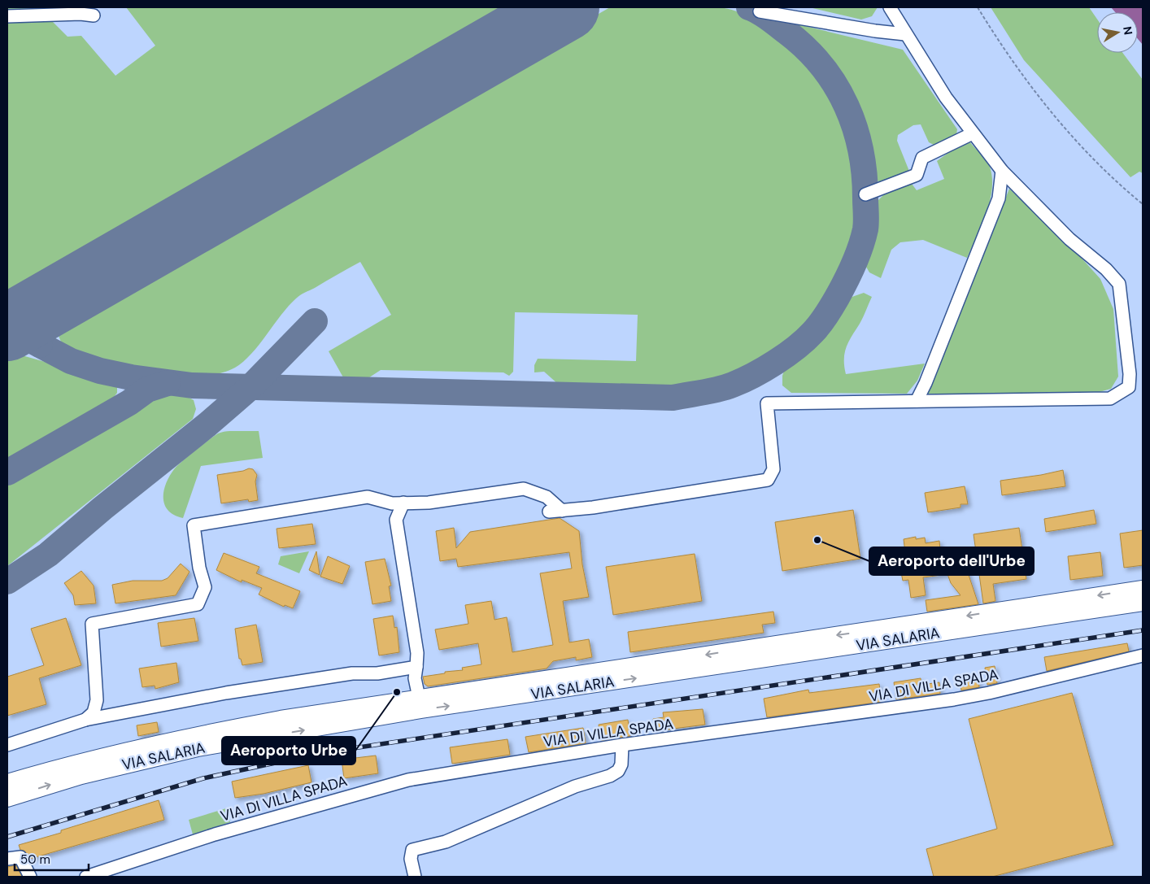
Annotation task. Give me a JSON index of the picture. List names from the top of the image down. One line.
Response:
{"streets":{"main road":["VIA SALARIA"],"street":["VIA DI VILLA SPADA"]},"places":["Aeroporto dell'Urbe","Aeroporto Urbe"],"scale_bar":"50 m","north":"right"}
